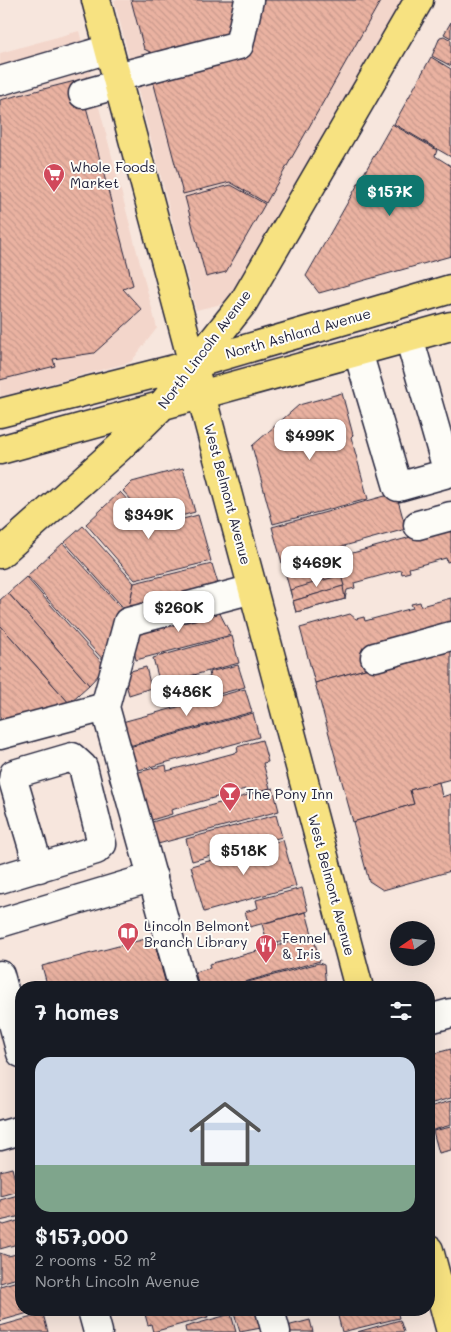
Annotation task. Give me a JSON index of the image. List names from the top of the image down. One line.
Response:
{"streets":{"main road":["North Ashland Avenue","North Lincoln Avenue","West Belmont Avenue"]},"crossings":[["North Ashland Avenue","North Lincoln Avenue"],["North Ashland Avenue","West Belmont Avenue"],["North Lincoln Avenue","West Belmont Avenue"]],"places":{"supermarket":["Whole Foods Market"],"bar":["The Pony Inn"],"library":["Lincoln Belmont Branch Library"],"restaurant":["Fennel & Iris"]},"north":"left","page":{"price":["$157K","$499K","$349K","$469K","$260K","$486K","$518K"],"heading":"7 homes","list":[{"name":"$157,000","note":"2 rooms · 52 m² · North Lincoln Avenue"}]}}
